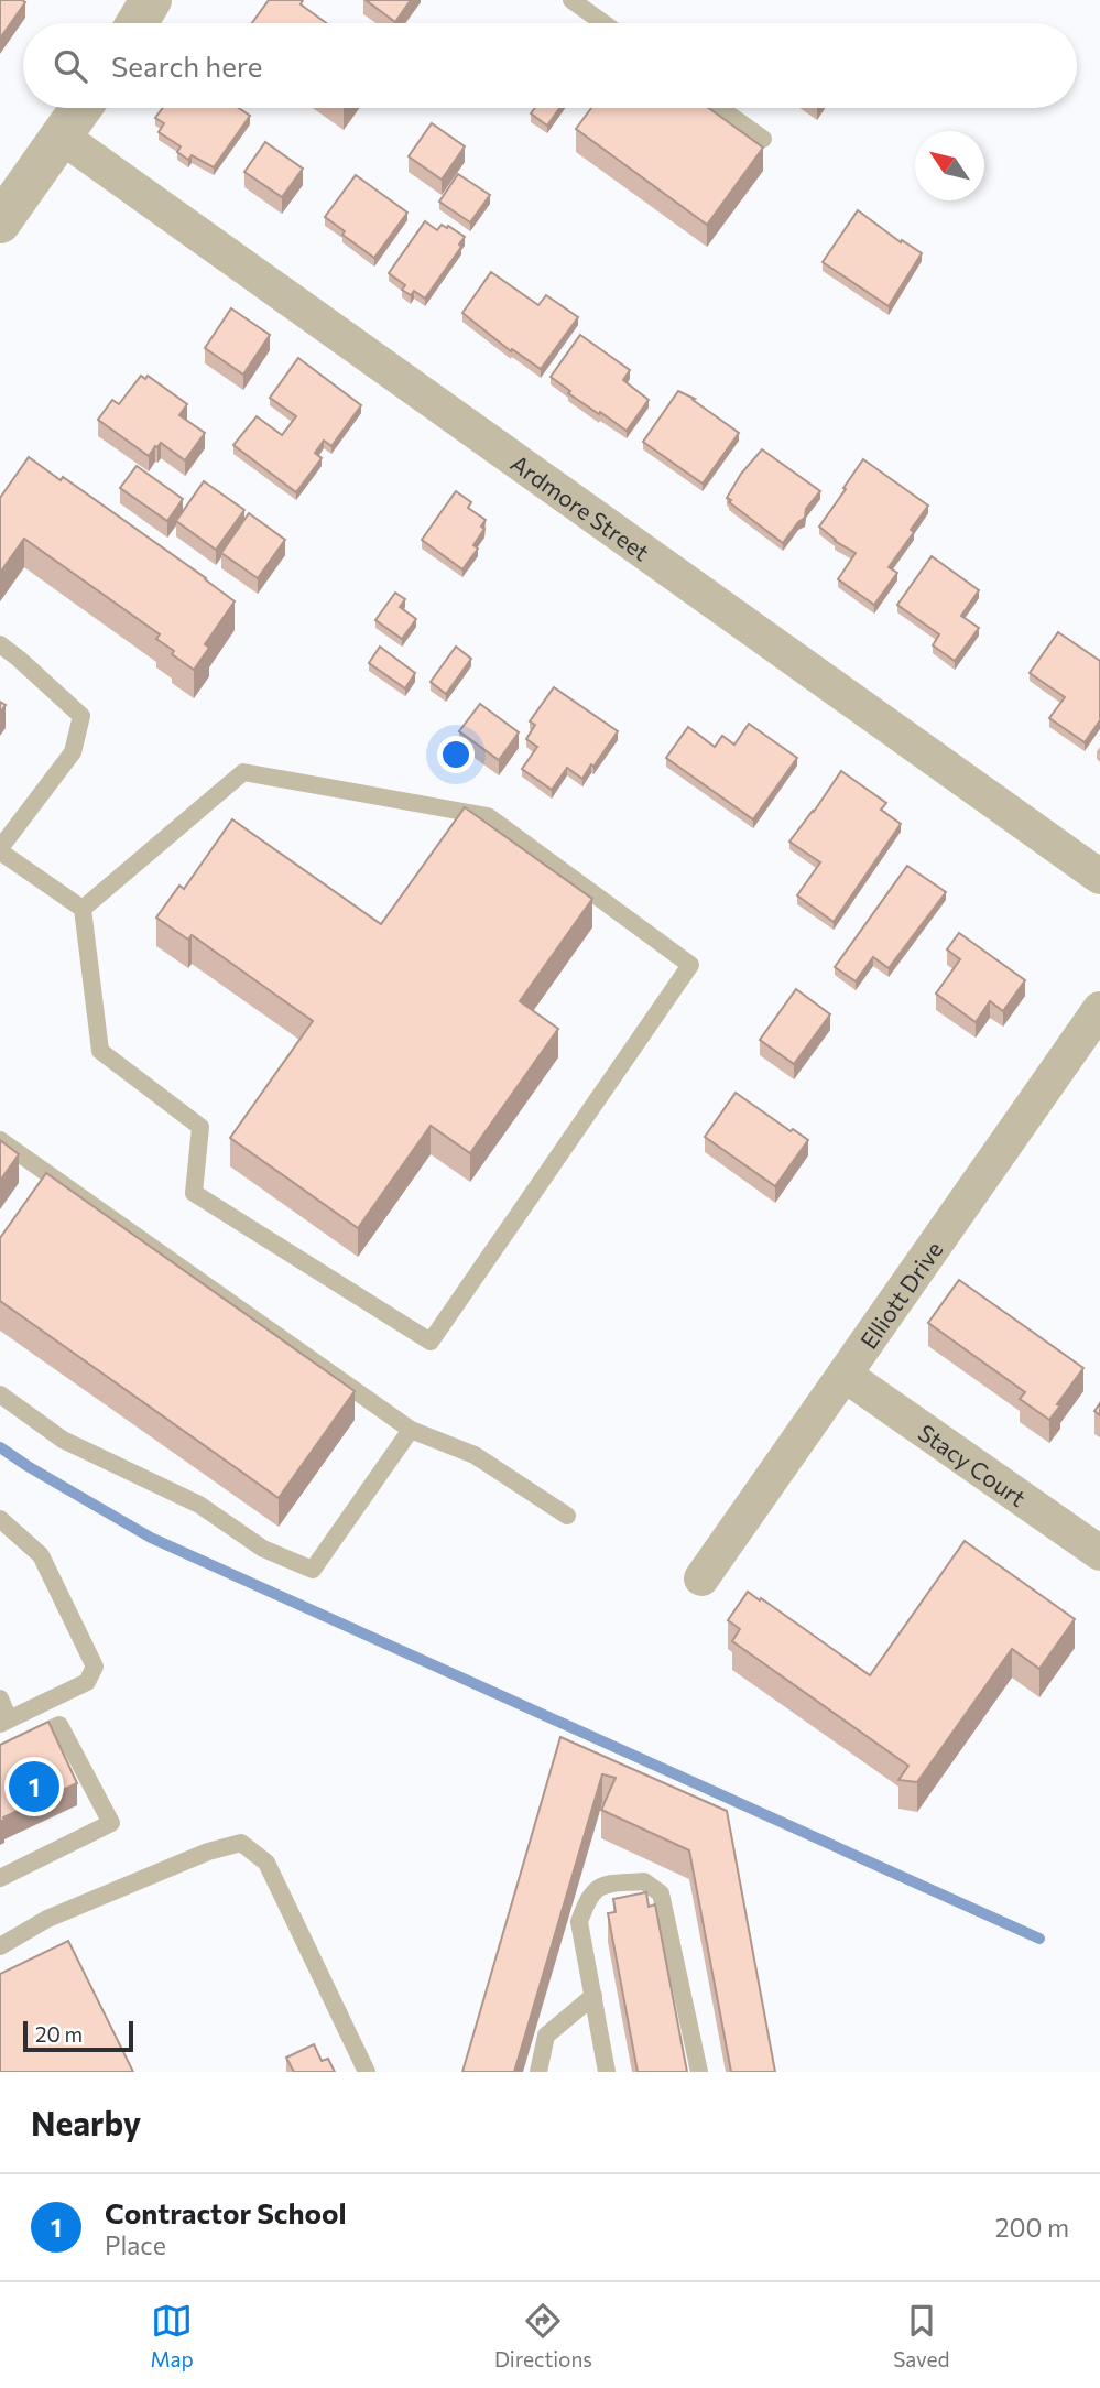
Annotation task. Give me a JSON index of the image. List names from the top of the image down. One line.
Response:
{"streets":{"street":["Ardmore Street","Elliott Drive","Stacy Court"]},"crossings":[["Elliott Drive","Stacy Court"]],"scale_bar":"20 m","north":"top left","page":{"search":"Search here","pins":"1","scale":"20 m","heading":"Nearby","list":[{"mark":"1","name":"Contractor School","note":"Place","value":"200 m"}],"nav":["Map","Directions","Saved"]}}
